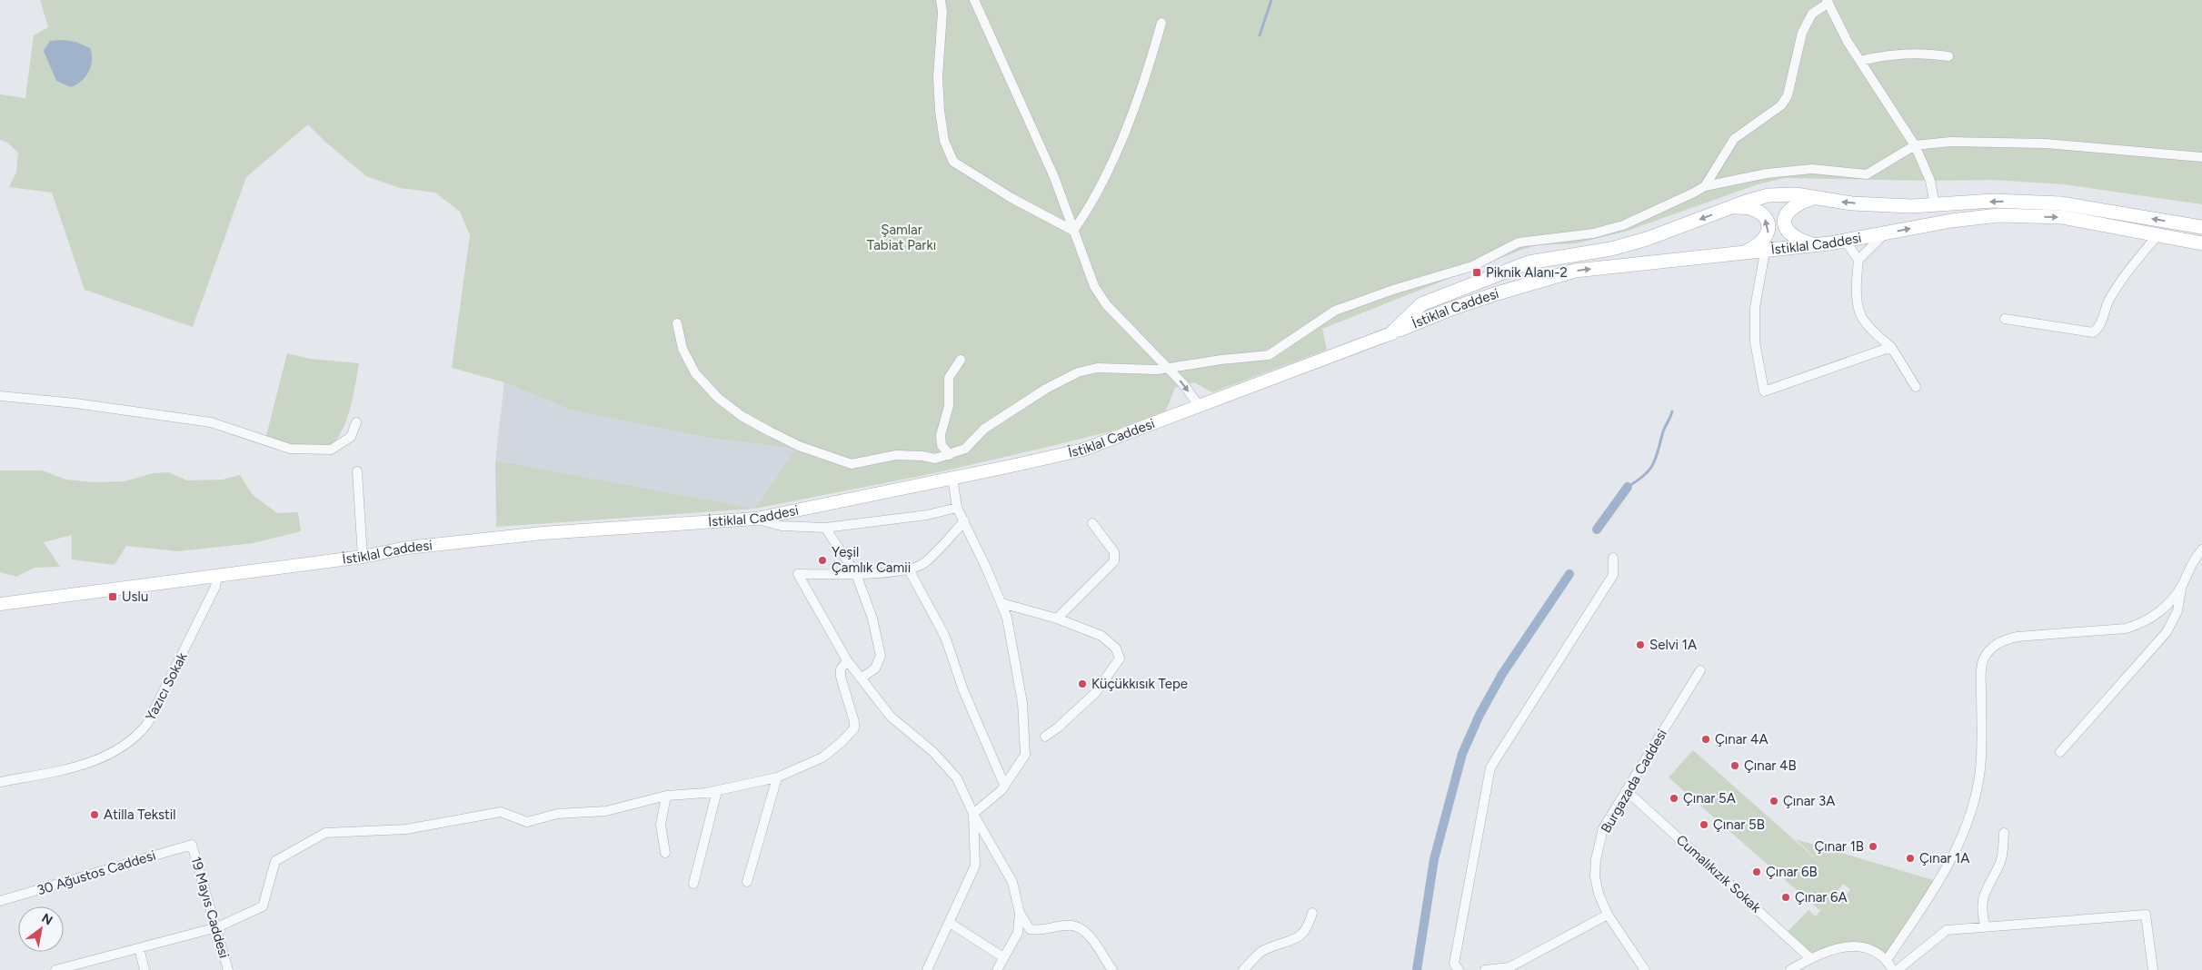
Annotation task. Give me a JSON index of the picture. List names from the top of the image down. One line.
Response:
{"streets":{"main road":["İstiklal Caddesi"],"street":["Yazıcı Sokak","Burgazada Caddesi","30 Ağustos Caddesi","Cumalıkızık Sokak","19 Mayıs Caddesi"]},"crossings":[["İstiklal Caddesi","Yazıcı Sokak"],["Burgazada Caddesi","Cumalıkızık Sokak"],["30 Ağustos Caddesi","19 Mayıs Caddesi"]],"parks":["Şamlar Tabiat Parkı"],"places":{"transit":["Piknik Alanı-2","Uslu"],"other":["Yeşil Çamlık Camii","Selvi 1A","Küçükkısık Tepe","Çınar 4A","Çınar 4B","Çınar 5A","Çınar 3A","Atilla Tekstil","Çınar 5B","Çınar 1B","Çınar 1A","Çınar 6B","Çınar 6A"]},"north":"top right"}
